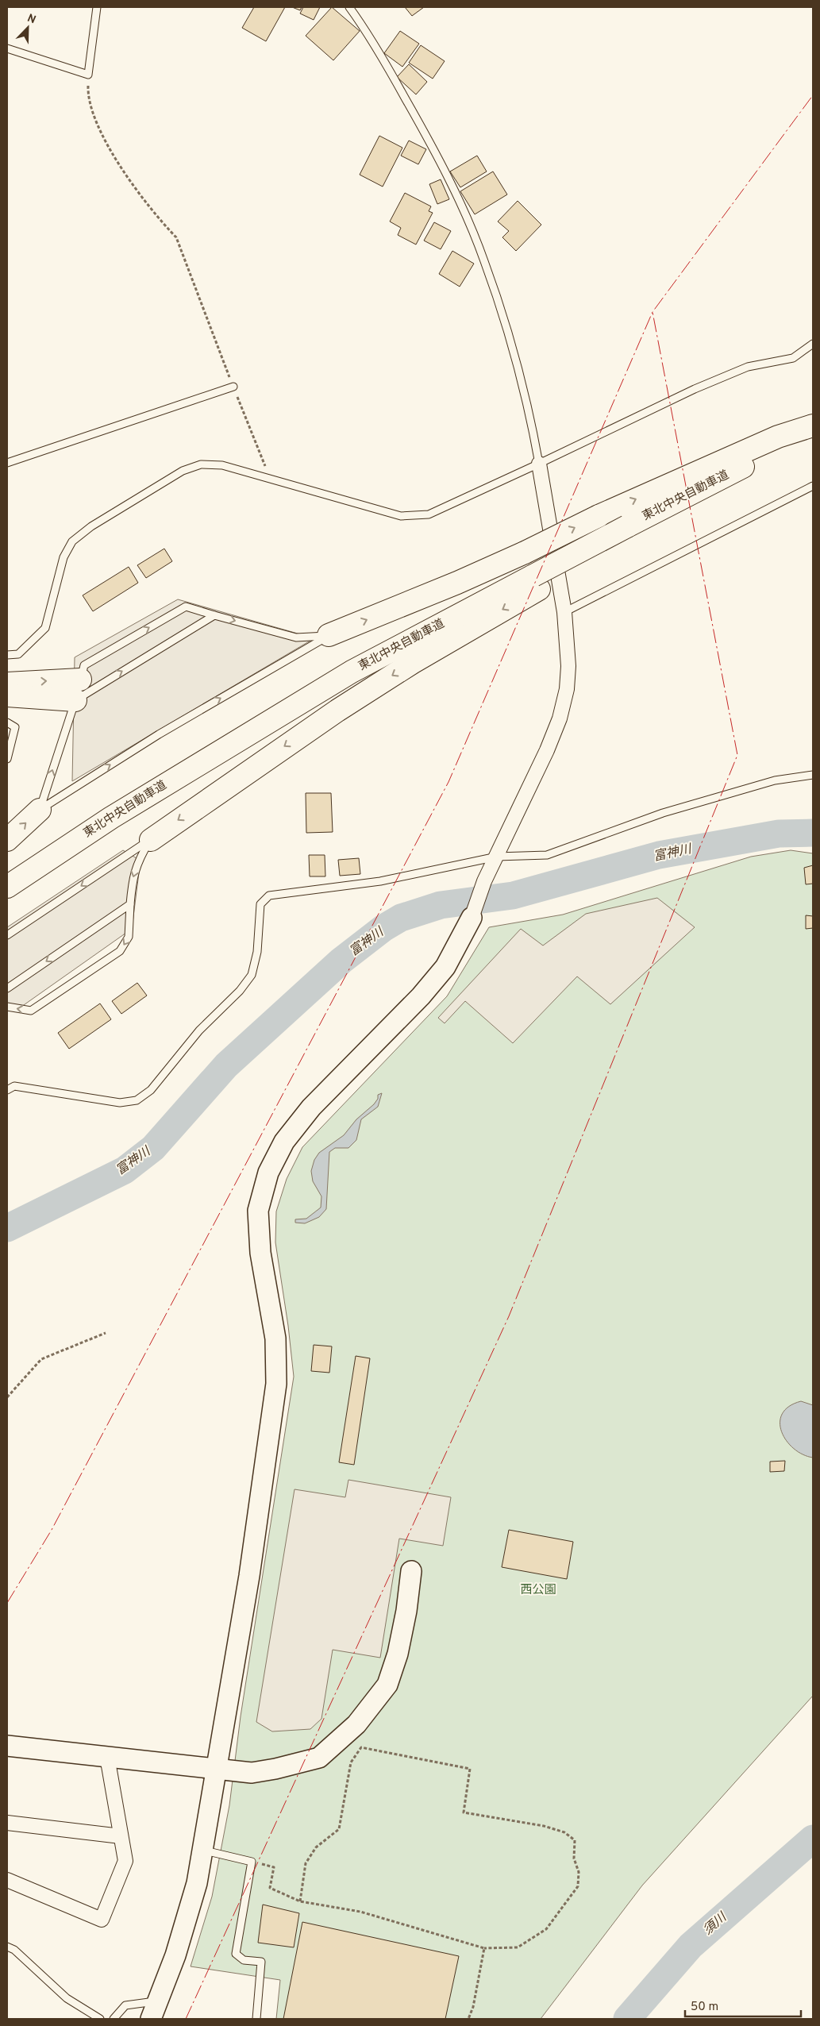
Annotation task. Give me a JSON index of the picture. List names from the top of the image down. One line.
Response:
{"streets":{"highway":["東北中央自動車道"]},"water":["富神川","須川"],"parks":["西公園"],"scale_bar":"50 m","north":"top right"}
